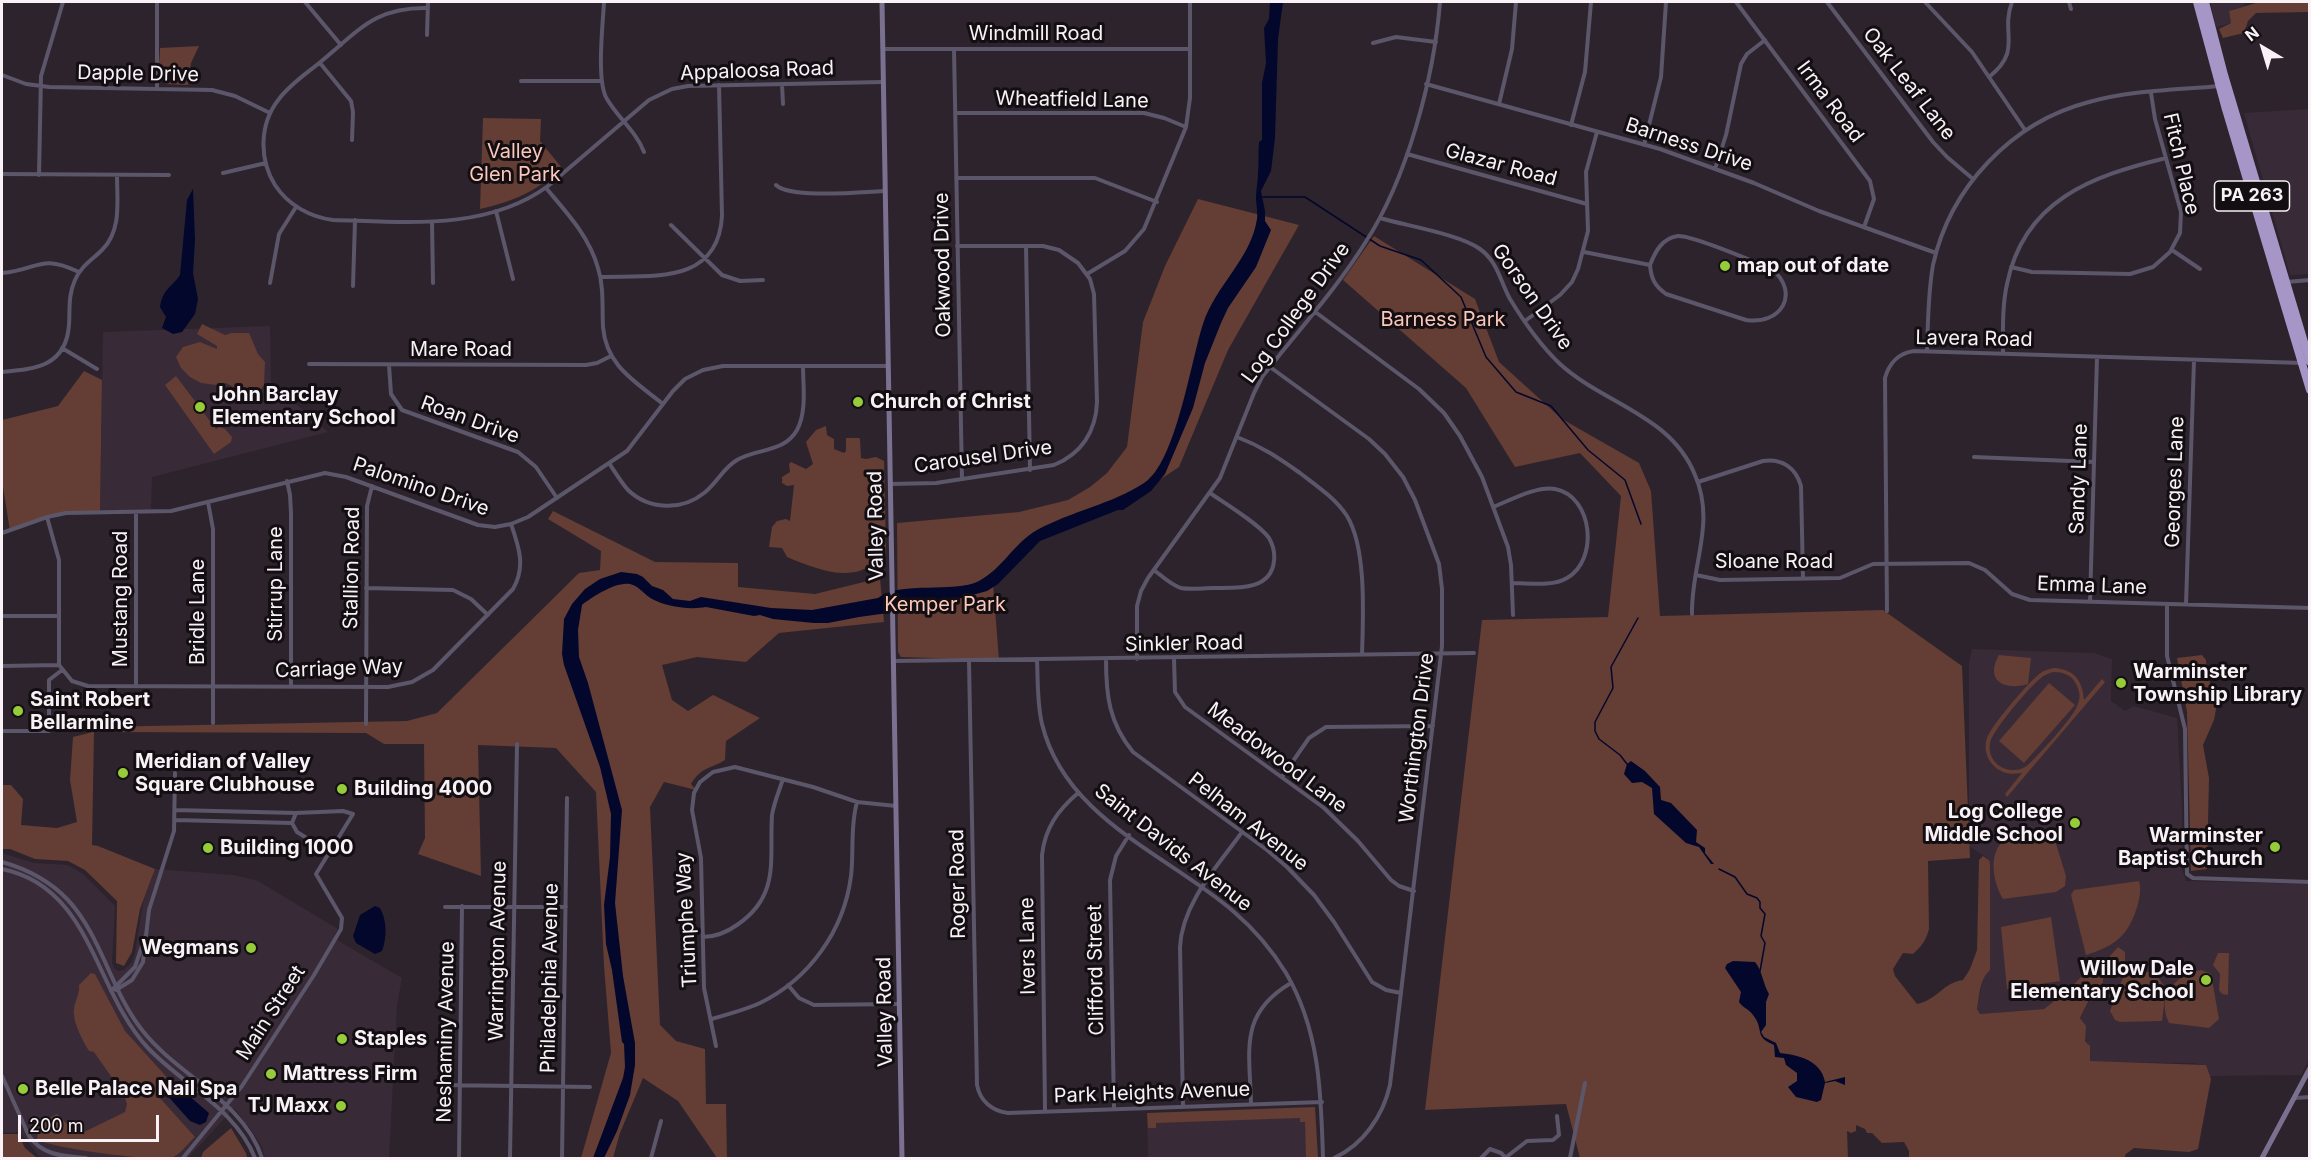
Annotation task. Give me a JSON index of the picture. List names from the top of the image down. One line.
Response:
{"streets":{"highway":["PA 263"],"street":["Windmill Road","Appaloosa Road","Dapple Drive","Oak Leaf Lane","Wheatfield Lane","Irma Road","Barness Drive","Fitch Place","Glazar Road","Oakwood Drive","Gorson Drive","Log College Drive","Lavera Road","Mare Road","Roan Drive","Carousel Drive","Sandy Lane","Georges Lane","Palomino Drive","Valley Road","Sloane Road","Stallion Road","Stirrup Lane","Emma Lane","Mustang Road","Bridle Lane","Sinkler Road","Carriage Way","Worthington Drive","Meadowood Lane","Pelham Avenue","Saint Davids Avenue","Roger Road","Triumphe Way","Ivers Lane","Warrington Avenue","Clifford Street","Philadelphia Avenue","Main Street","Neshaminy Avenue","Park Heights Avenue"]},"crossings":[["Windmill Road","Oakwood Drive"],["Windmill Road","Valley Road"],["Appaloosa Road","Dapple Drive"],["Appaloosa Road","Valley Road"],["Wheatfield Lane","Oakwood Drive"],["Irma Road","Barness Drive"],["Barness Drive","Log College Drive"],["Glazar Road","Log College Drive"],["PA 263","Lavera Road"],["Oakwood Drive","Carousel Drive"],["Gorson Drive","Log College Drive"],["Gorson Drive","Sloane Road"],["Log College Drive","Sinkler Road"],["Log College Drive","Worthington Drive"],["Lavera Road","Sandy Lane"],["Lavera Road","Georges Lane"],["Lavera Road","Sloane Road"],["Lavera Road","Emma Lane"],["Mare Road","Roan Drive"],["Roan Drive","Palomino Drive"],["Carousel Drive","Valley Road"],["Sandy Lane","Emma Lane"],["Georges Lane","Emma Lane"],["Palomino Drive","Valley Road"],["Palomino Drive","Stallion Road"],["Palomino Drive","Stirrup Lane"],["Palomino Drive","Mustang Road"],["Palomino Drive","Bridle Lane"],["Palomino Drive","Carriage Way"],["Valley Road","Sinkler Road"],["Valley Road","Triumphe Way"],["Sloane Road","Emma Lane"],["Stallion Road","Carriage Way"],["Stirrup Lane","Carriage Way"],["Mustang Road","Carriage Way"],["Bridle Lane","Carriage Way"],["Sinkler Road","Worthington Drive"],["Sinkler Road","Meadowood Lane"],["Sinkler Road","Pelham Avenue"],["Sinkler Road","Saint Davids Avenue"],["Sinkler Road","Roger Road"],["Worthington Drive","Meadowood Lane"],["Worthington Drive","Pelham Avenue"],["Saint Davids Avenue","Ivers Lane"],["Saint Davids Avenue","Clifford Street"],["Saint Davids Avenue","Park Heights Avenue"],["Roger Road","Park Heights Avenue"],["Ivers Lane","Park Heights Avenue"],["Clifford Street","Park Heights Avenue"]],"parks":["Valley Glen Park","Barness Park","Kemper Park"],"places":["map out of date","Church of Christ","John Barclay Elementary School","Warminster Township Library","Saint Robert Bellarmine","Meridian of Valley Square Clubhouse","Building 4000","Log College Middle School","Warminster Baptist Church","Building 1000","Wegmans","Willow Dale Elementary School","Staples","Mattress Firm","Belle Palace Nail Spa","TJ Maxx"],"scale_bar":"200 m","north":"top left"}
